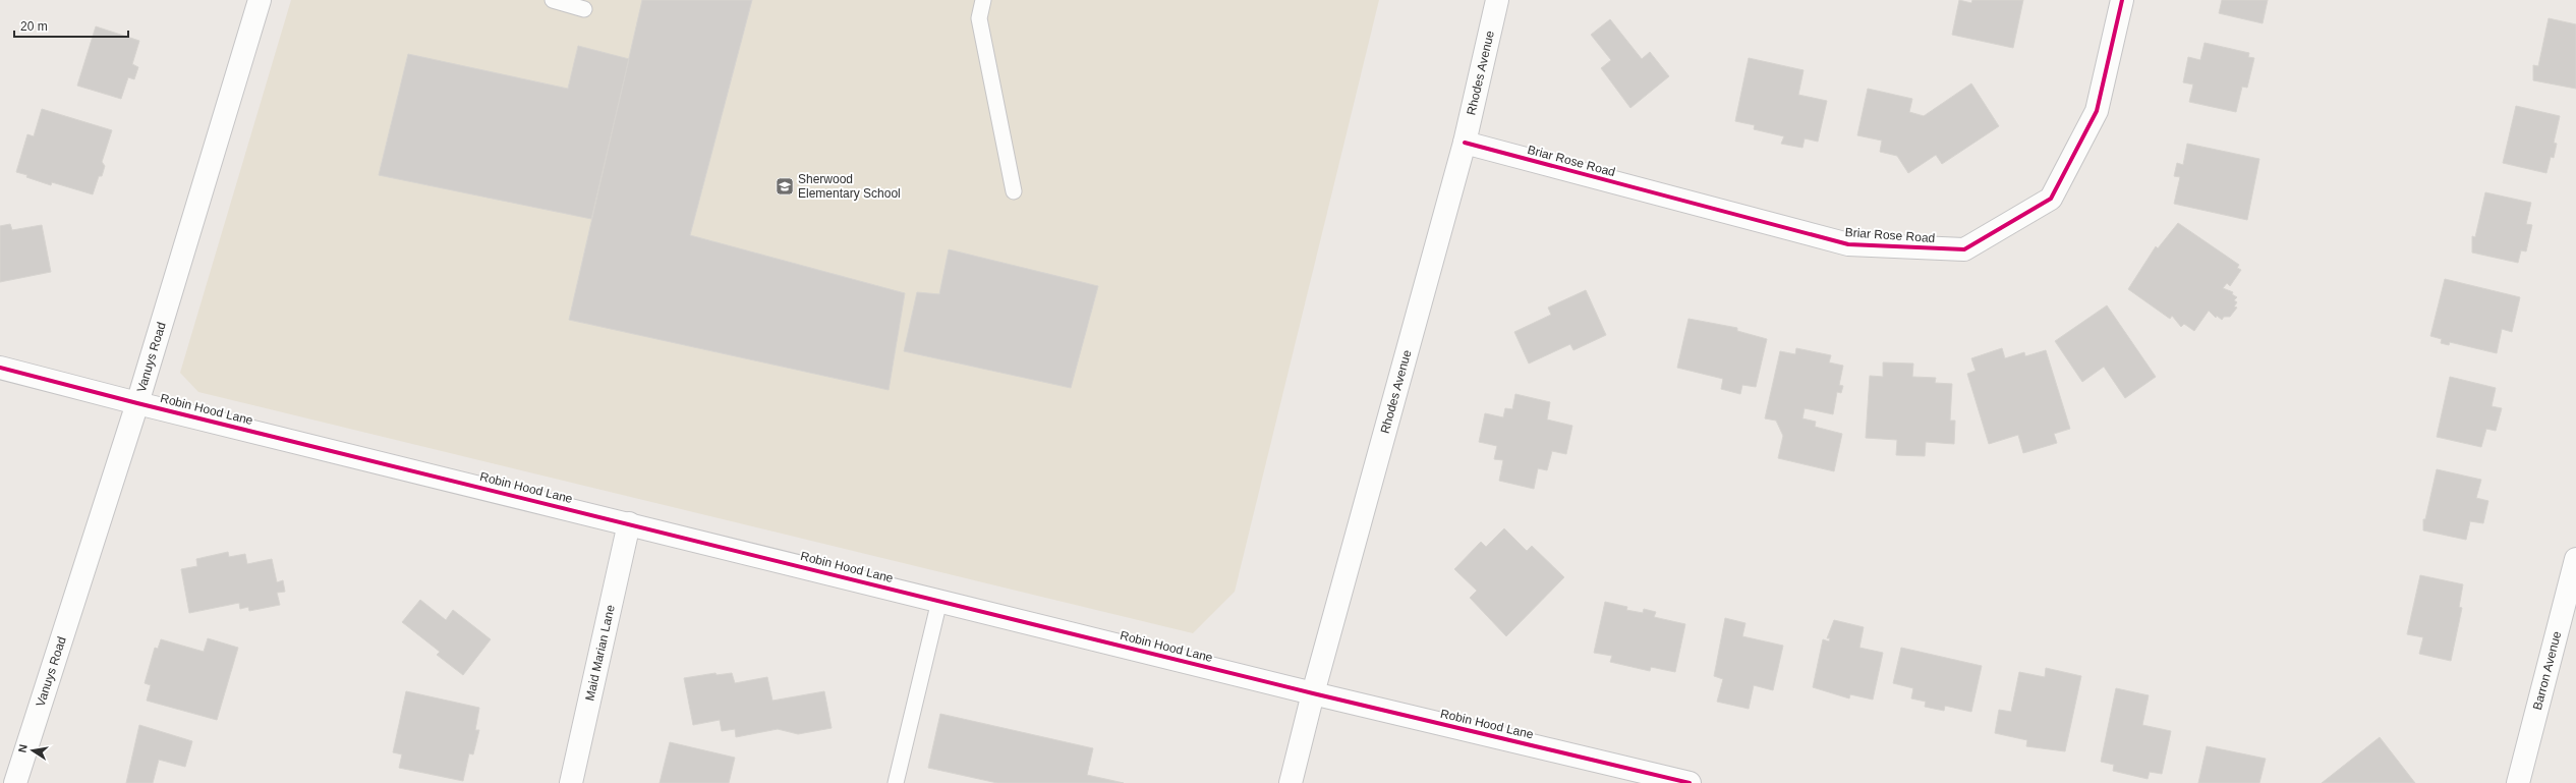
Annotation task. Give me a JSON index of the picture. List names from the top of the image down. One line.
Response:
{"streets":{"street":["Rhodes Avenue","Briar Rose Road","Vanuys Road","Robin Hood Lane","Maid Marian Lane","Barron Avenue"]},"crossings":[["Rhodes Avenue","Briar Rose Road"],["Rhodes Avenue","Robin Hood Lane"],["Vanuys Road","Robin Hood Lane"],["Robin Hood Lane","Maid Marian Lane"]],"places":{"school or university":["Sherwood Elementary School"]},"scale_bar":"20 m","north":"left"}
